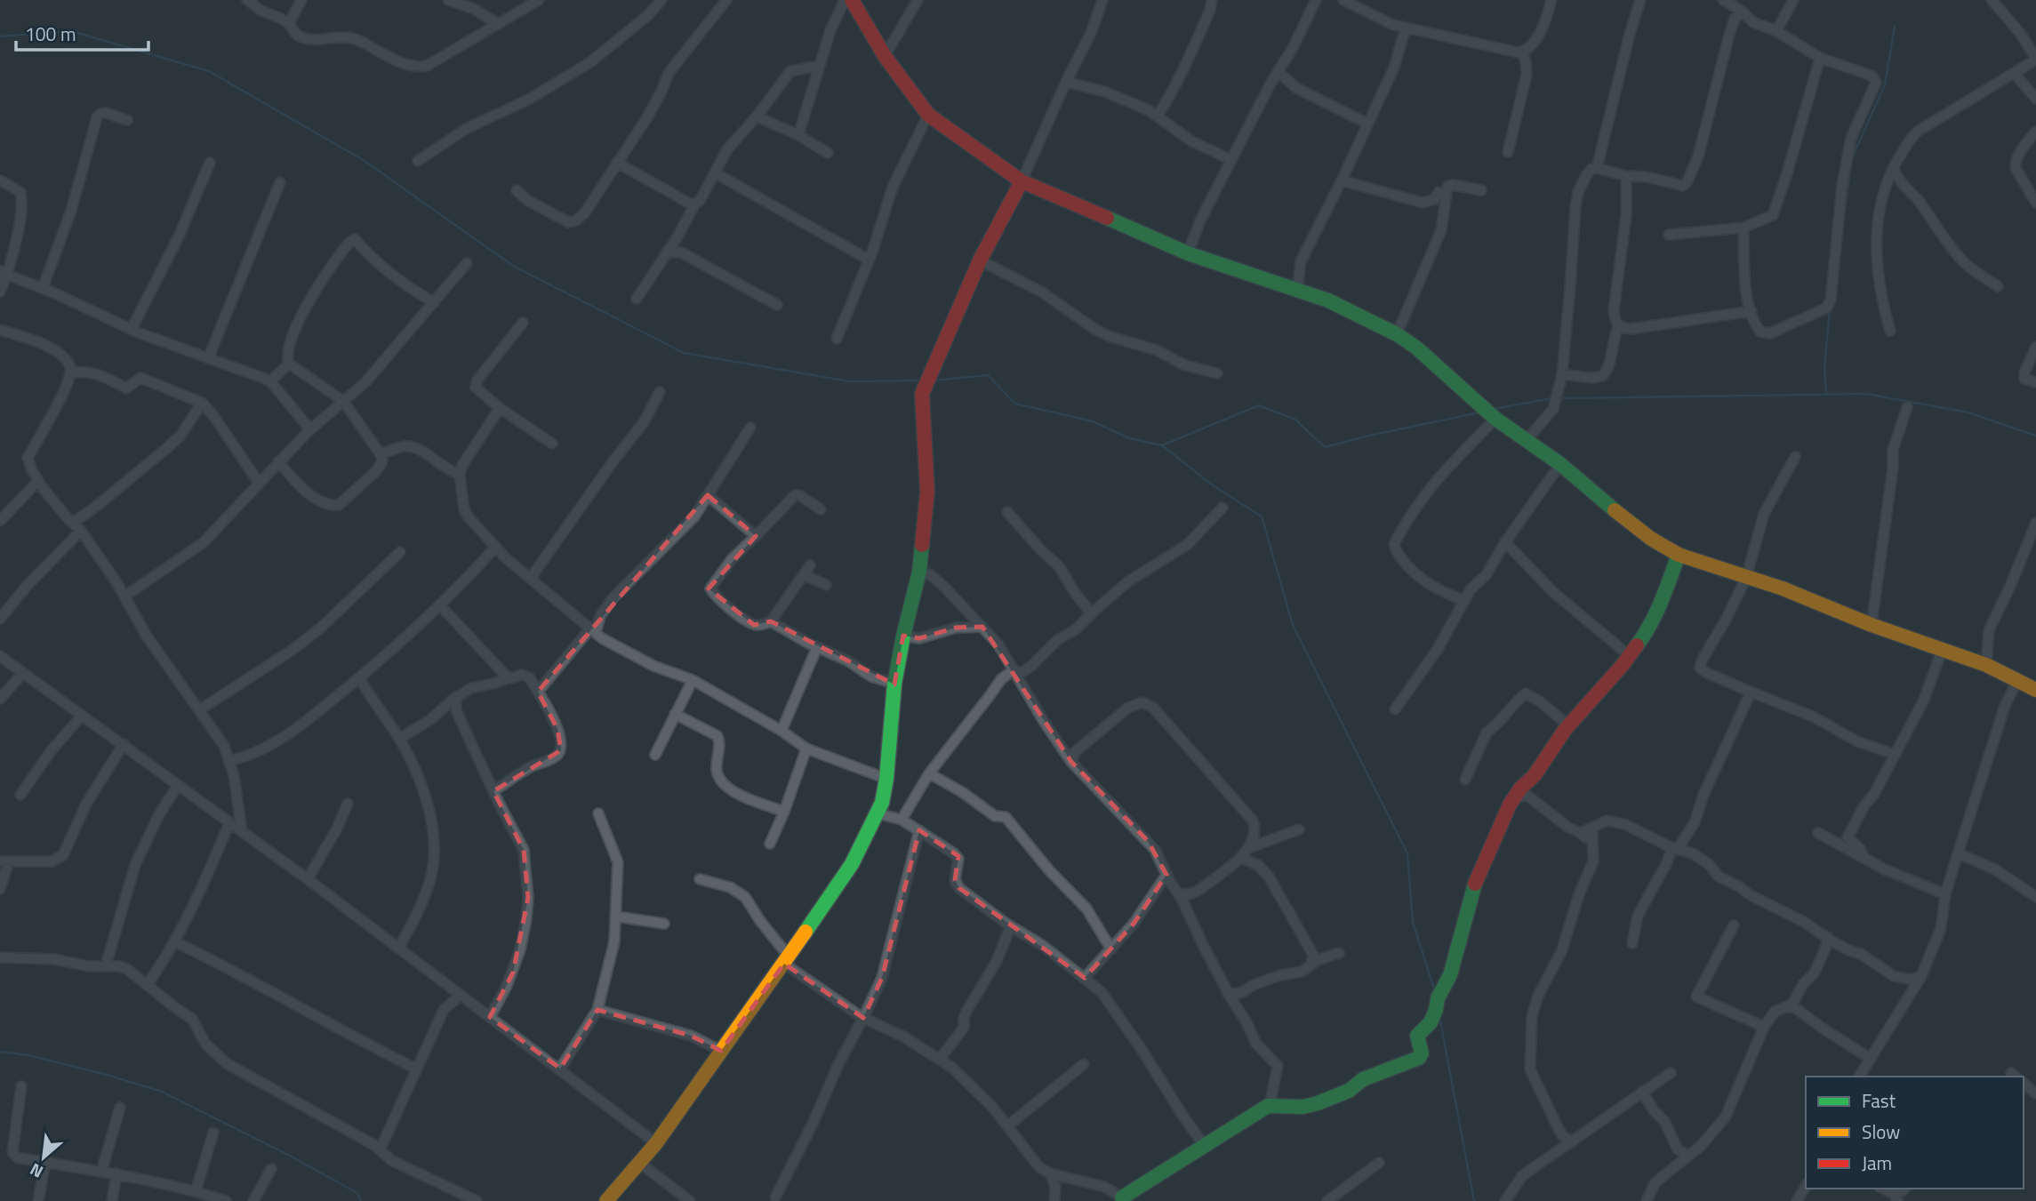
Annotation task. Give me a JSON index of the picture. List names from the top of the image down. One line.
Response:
{"legend":["Fast","Slow","Jam"],"scale_bar":"100 m","north":"bottom left"}
